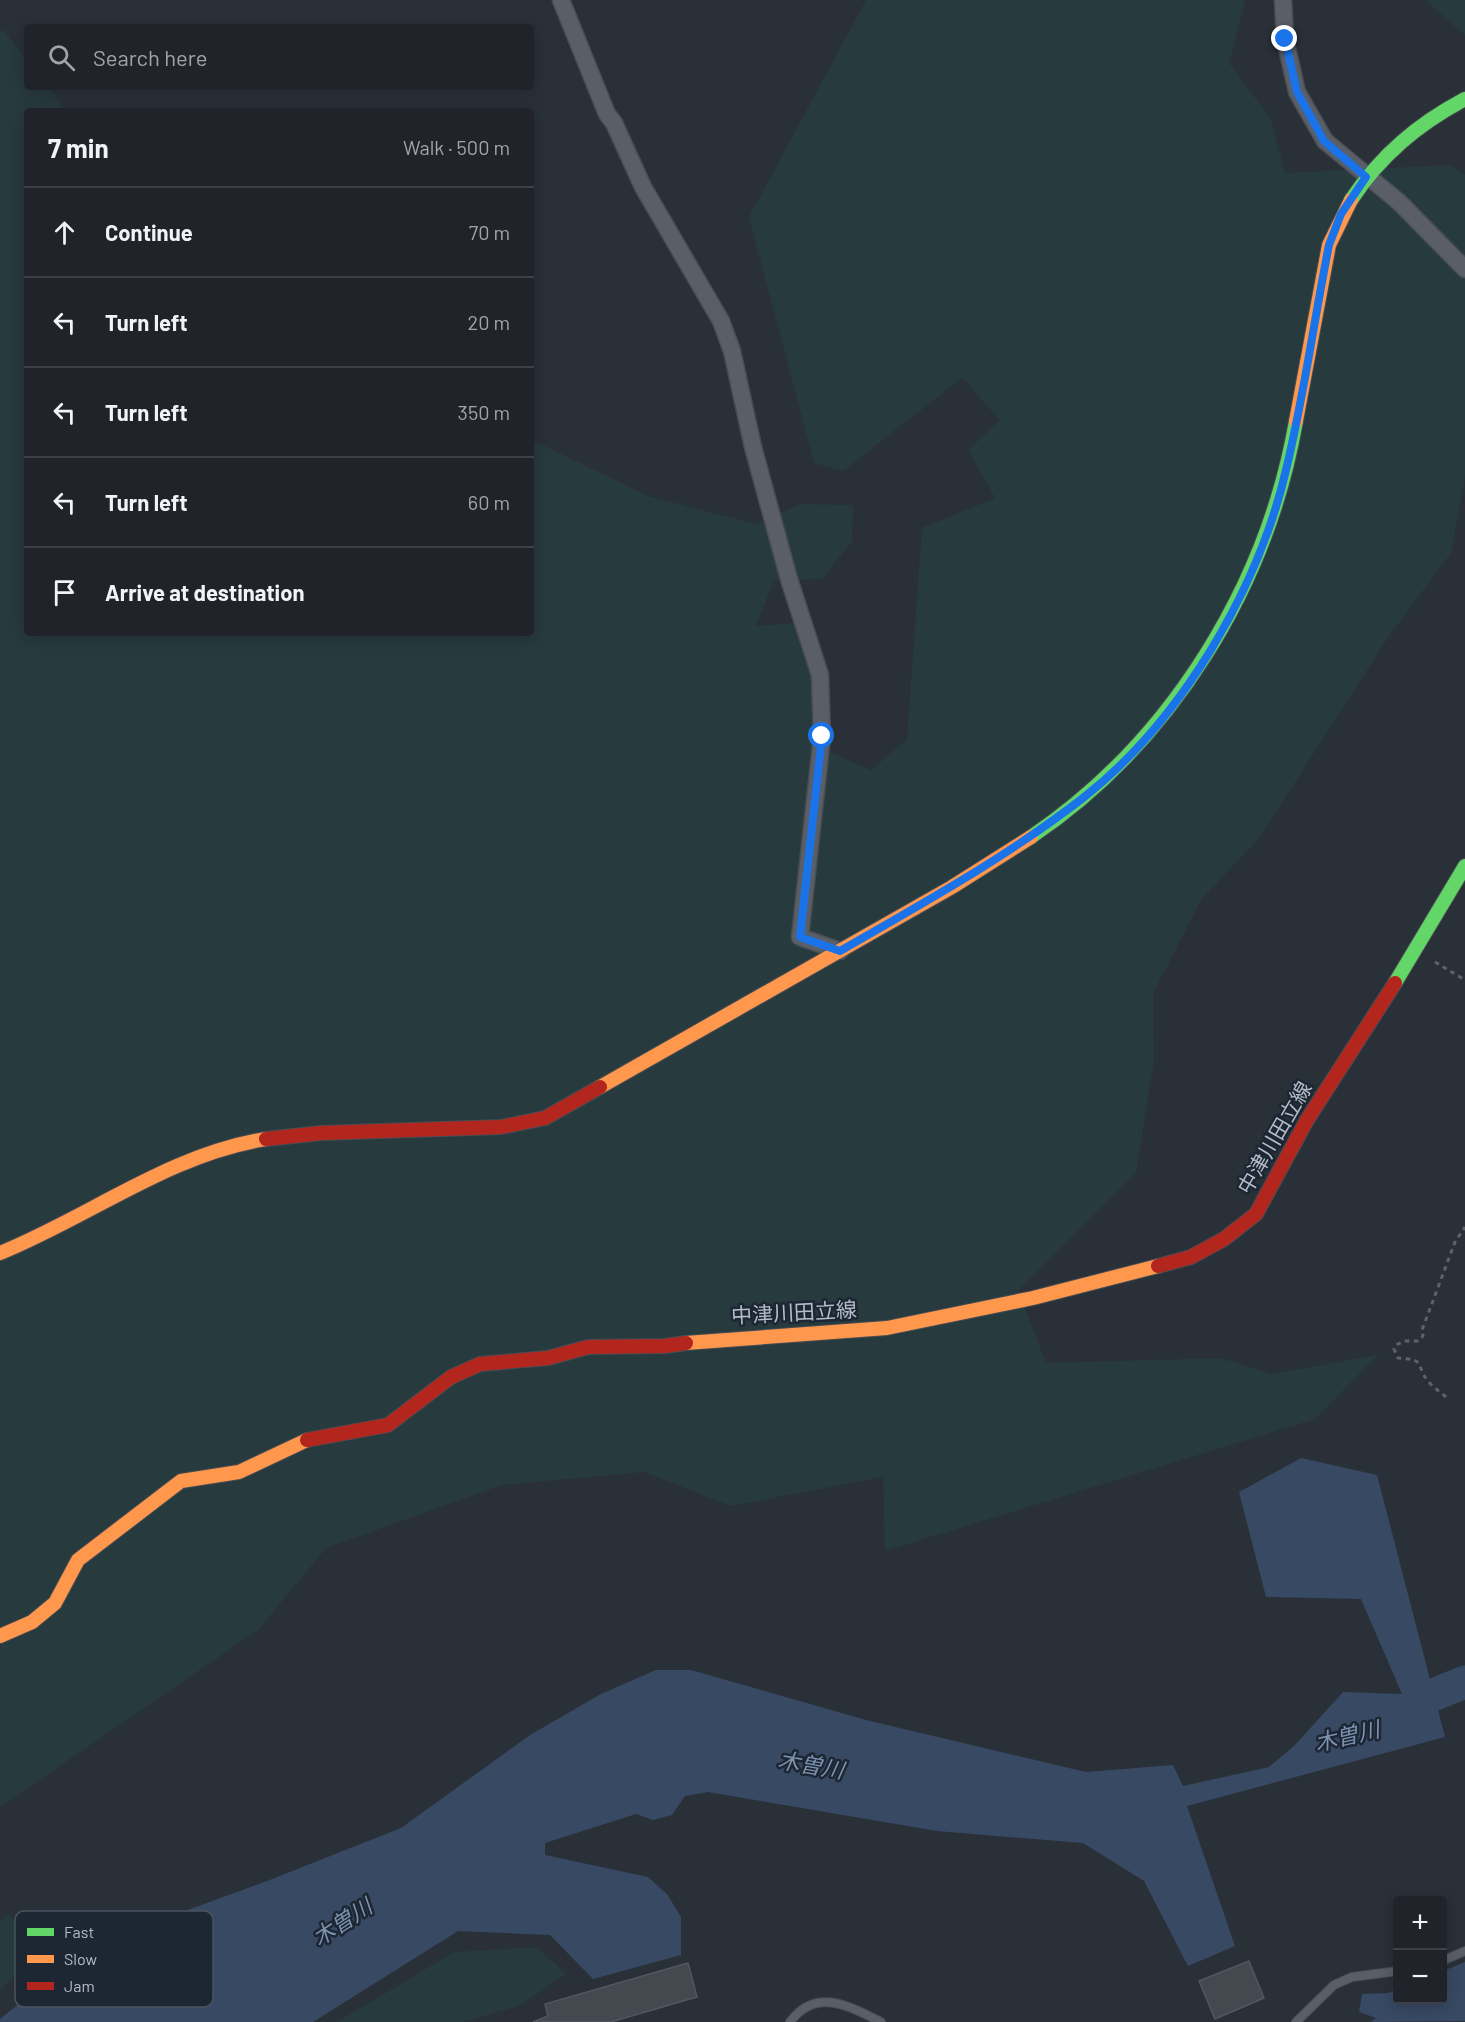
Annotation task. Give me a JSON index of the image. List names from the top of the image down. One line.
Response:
{"streets":{"street":["中津川田立線"]},"water":["木曽川"],"legend":["Fast","Slow","Jam"],"page":{"search":"Search here","heading":["7 min","Walk · 500 m"],"list":[["Continue","70 m"],["Turn left","20 m"],["Turn left","350 m"],["Turn left","60 m"],"Arrive at destination"],"map_buttons":["+","−"]}}
